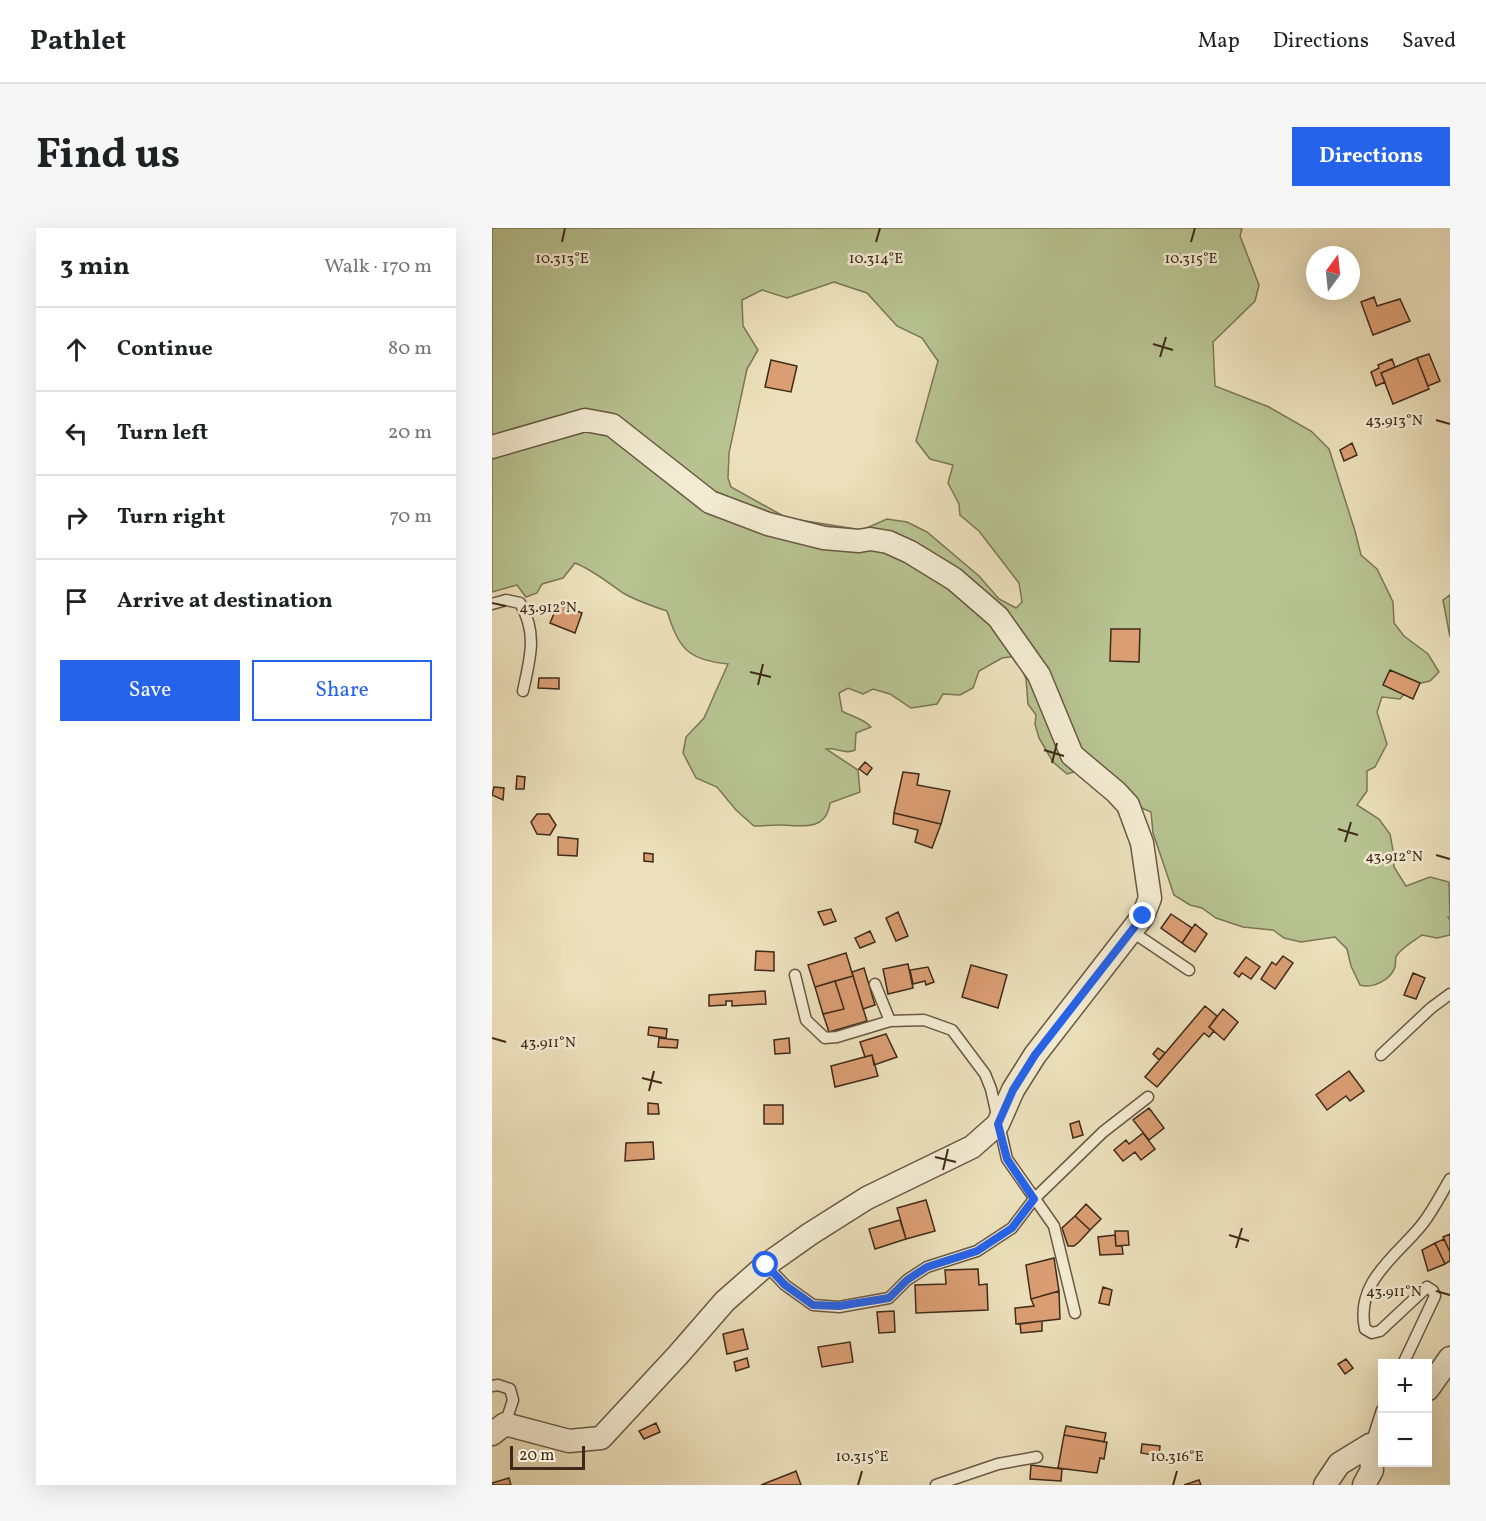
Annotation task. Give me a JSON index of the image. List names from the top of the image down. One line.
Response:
{"scale_bar":"20 m","north":"top","page":{"header":"Pathlet","nav":["Map","Directions","Saved"],"title":"Find us","buttons":["Directions",["Save","Share"]],"heading":["3 min","Walk · 170 m"],"list":[["Continue","80 m"],["Turn left","20 m"],["Turn right","70 m"],"Arrive at destination"],"map_buttons":["+","−"],"scale":"20 m"},"coordinates":["10.313°E","10.314°E","10.315°E","43.913°N","43.912°N","43.911°N","10.316°E"]}
